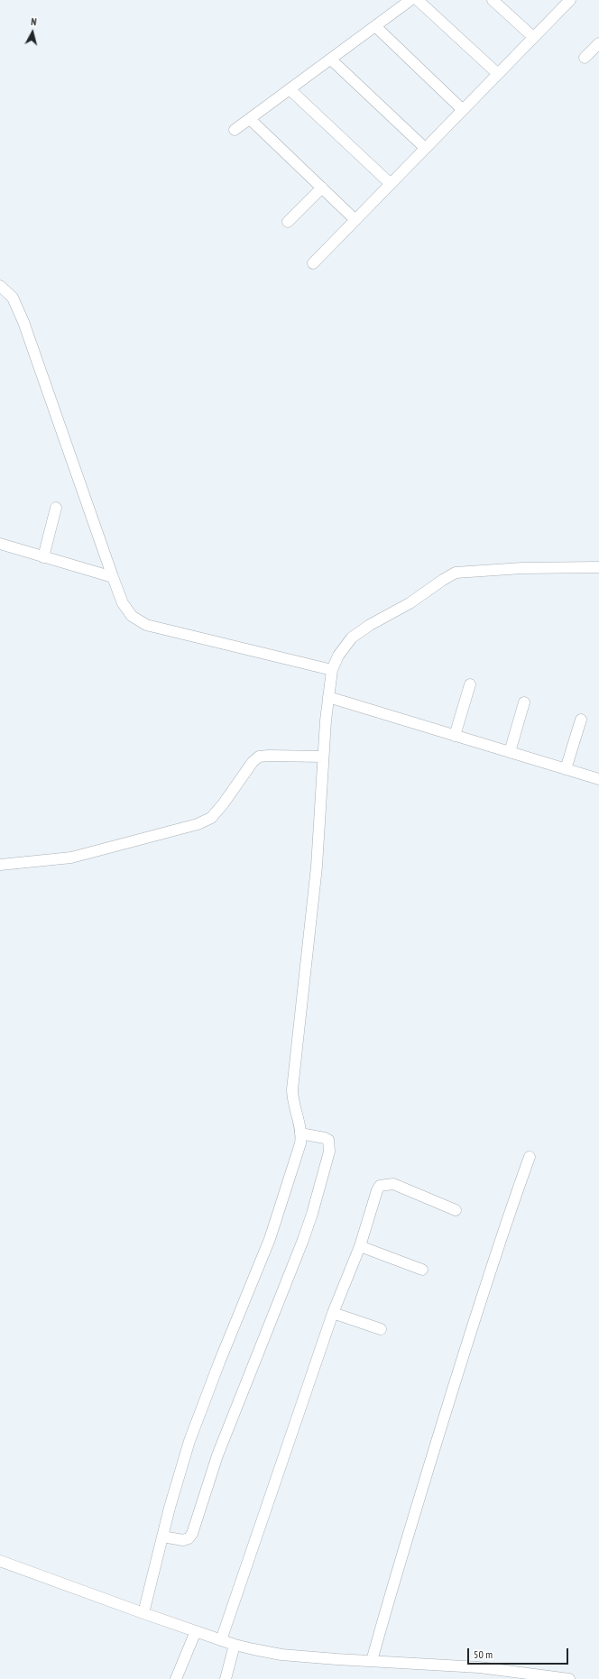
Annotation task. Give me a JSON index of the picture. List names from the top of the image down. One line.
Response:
{"scale_bar":"50 m","north":"top"}
